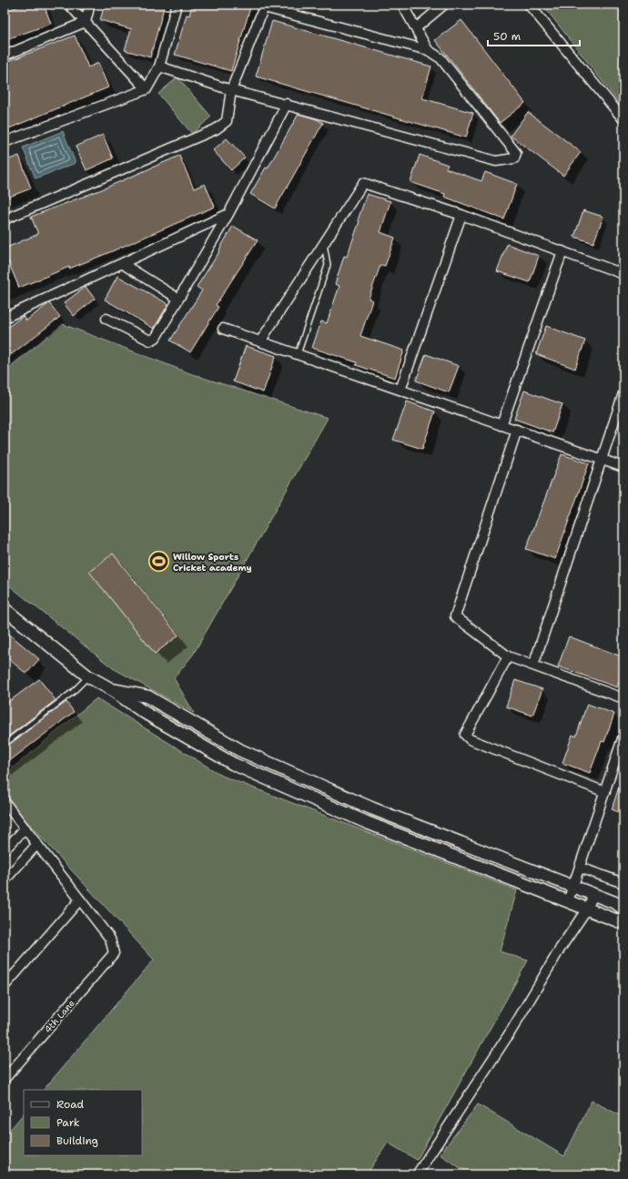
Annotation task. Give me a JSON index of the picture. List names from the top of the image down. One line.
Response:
{"streets":{"street":["4th Lane"]},"places":{"sports":["Willow Sports Cricket academy"]},"legend":["Road","Park","Building"],"scale_bar":"50 m"}
